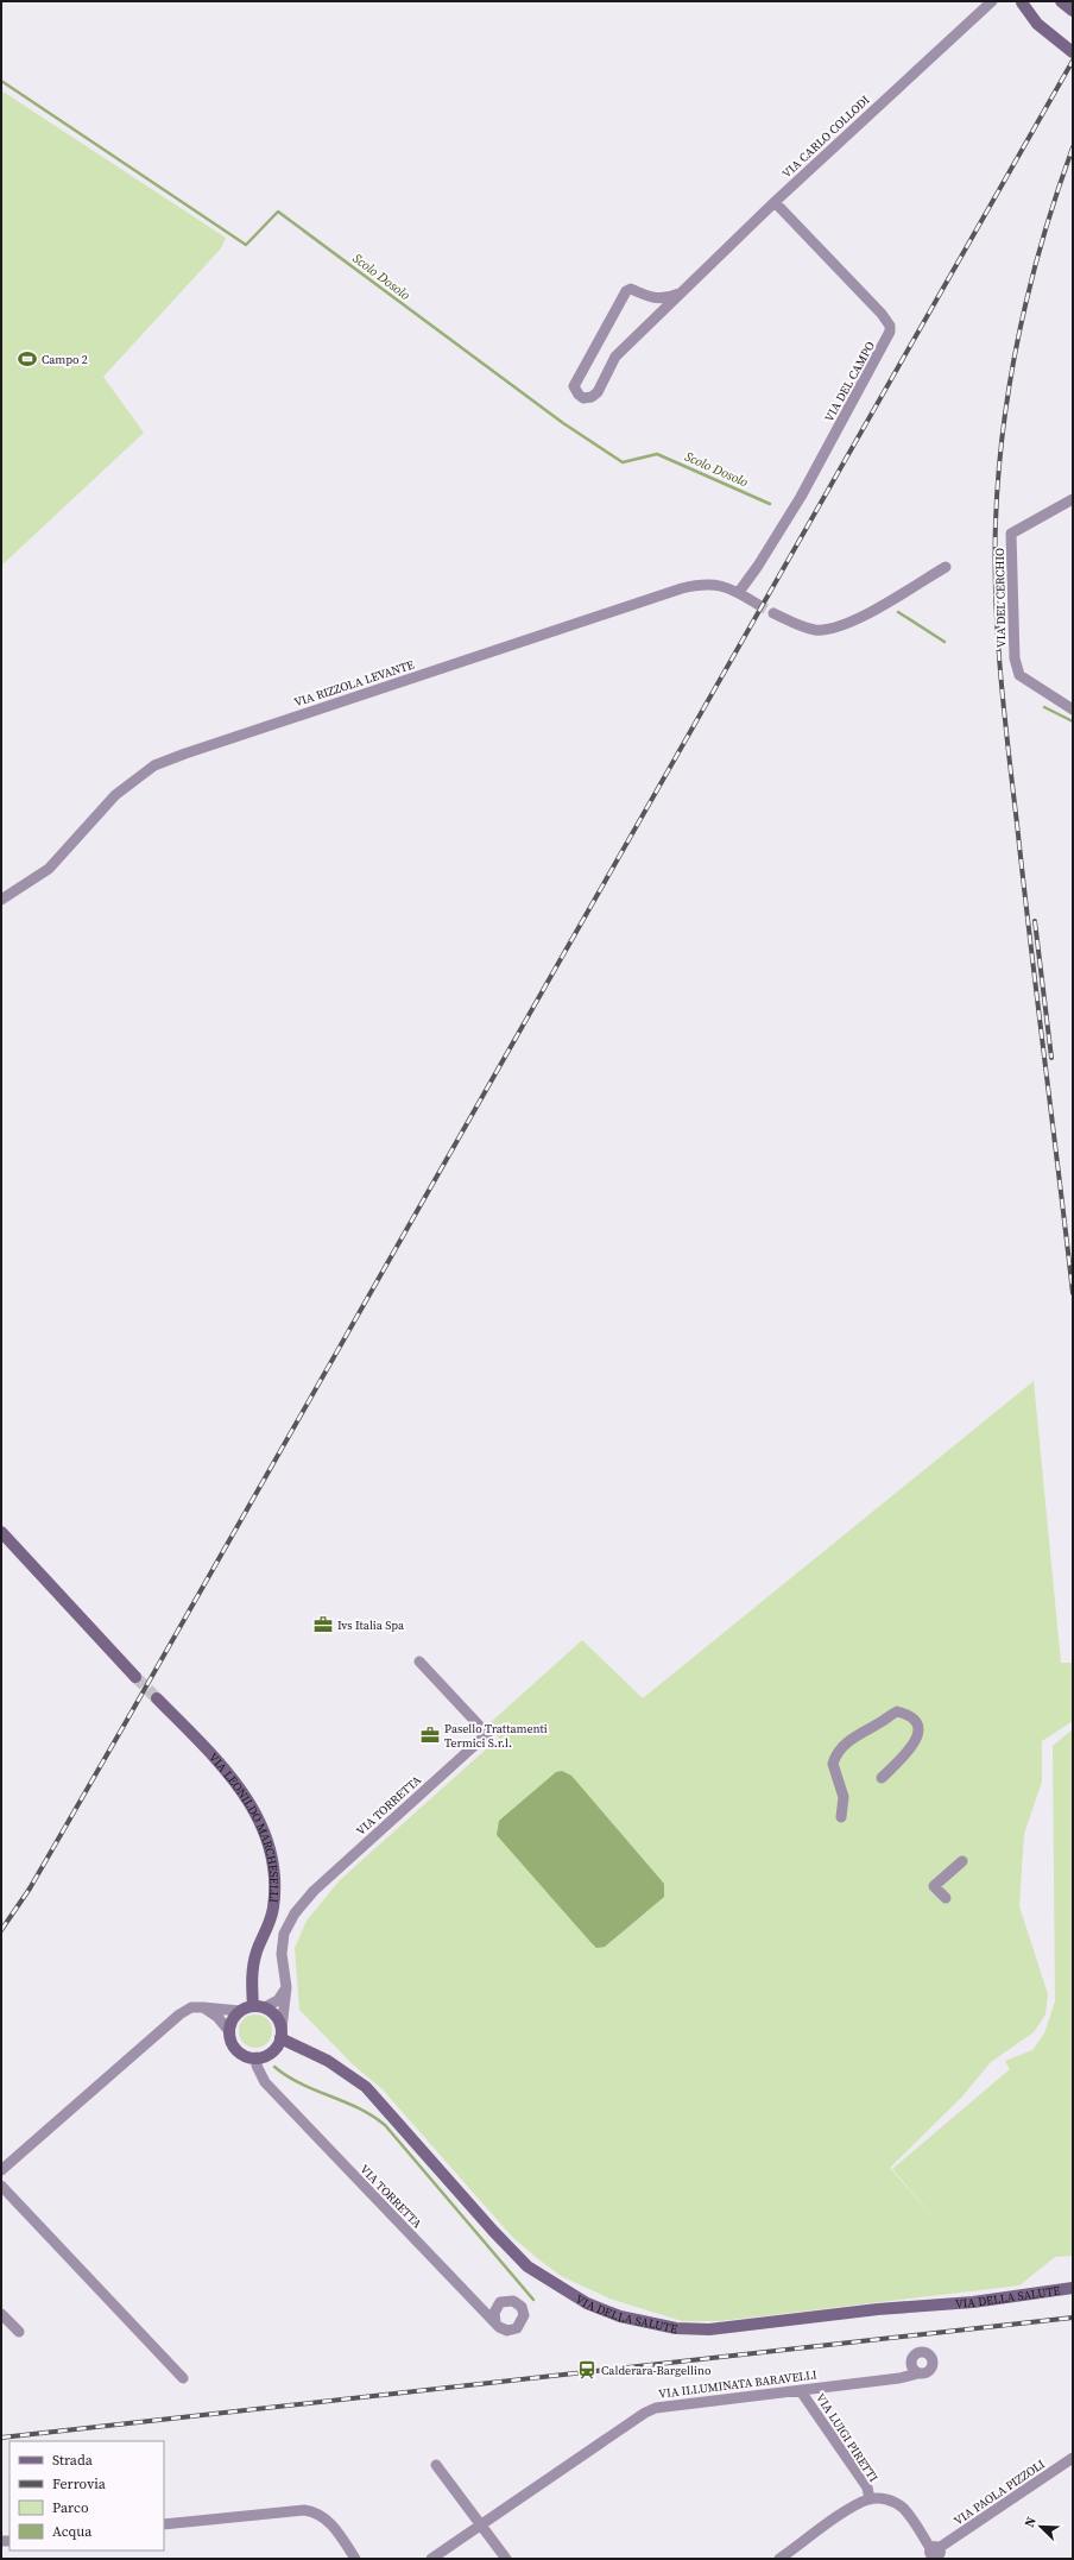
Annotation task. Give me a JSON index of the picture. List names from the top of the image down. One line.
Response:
{"streets":{"street":["VIA CARLO COLLODI","VIA DEL CAMPO","VIA DEL CERCHIO","VIA RIZZOLA LEVANTE","VIA TORRETTA","VIA LEONILDO MARCHESELLI","VIA DELLA SALUTE","VIA ILLUMINATA BARAVELLI","VIA LUIGI PIRETTI","VIA PAOLA PIZZOLI"]},"crossings":[["VIA CARLO COLLODI","VIA DEL CAMPO"],["VIA DEL CAMPO","VIA RIZZOLA LEVANTE"],["VIA TORRETTA","VIA LEONILDO MARCHESELLI"],["VIA TORRETTA","VIA DELLA SALUTE"],["VIA LEONILDO MARCHESELLI","VIA DELLA SALUTE"],["VIA ILLUMINATA BARAVELLI","VIA LUIGI PIRETTI"]],"water":["Scolo Dosolo"],"places":{"sports":["Campo 2"],"office":["Ivs Italia Spa","Pasello Trattamenti Termici S.r.l."],"station":["Calderara-Bargellino"]},"legend":["Strada","Ferrovia","Parco","Acqua"],"north":"top left"}
